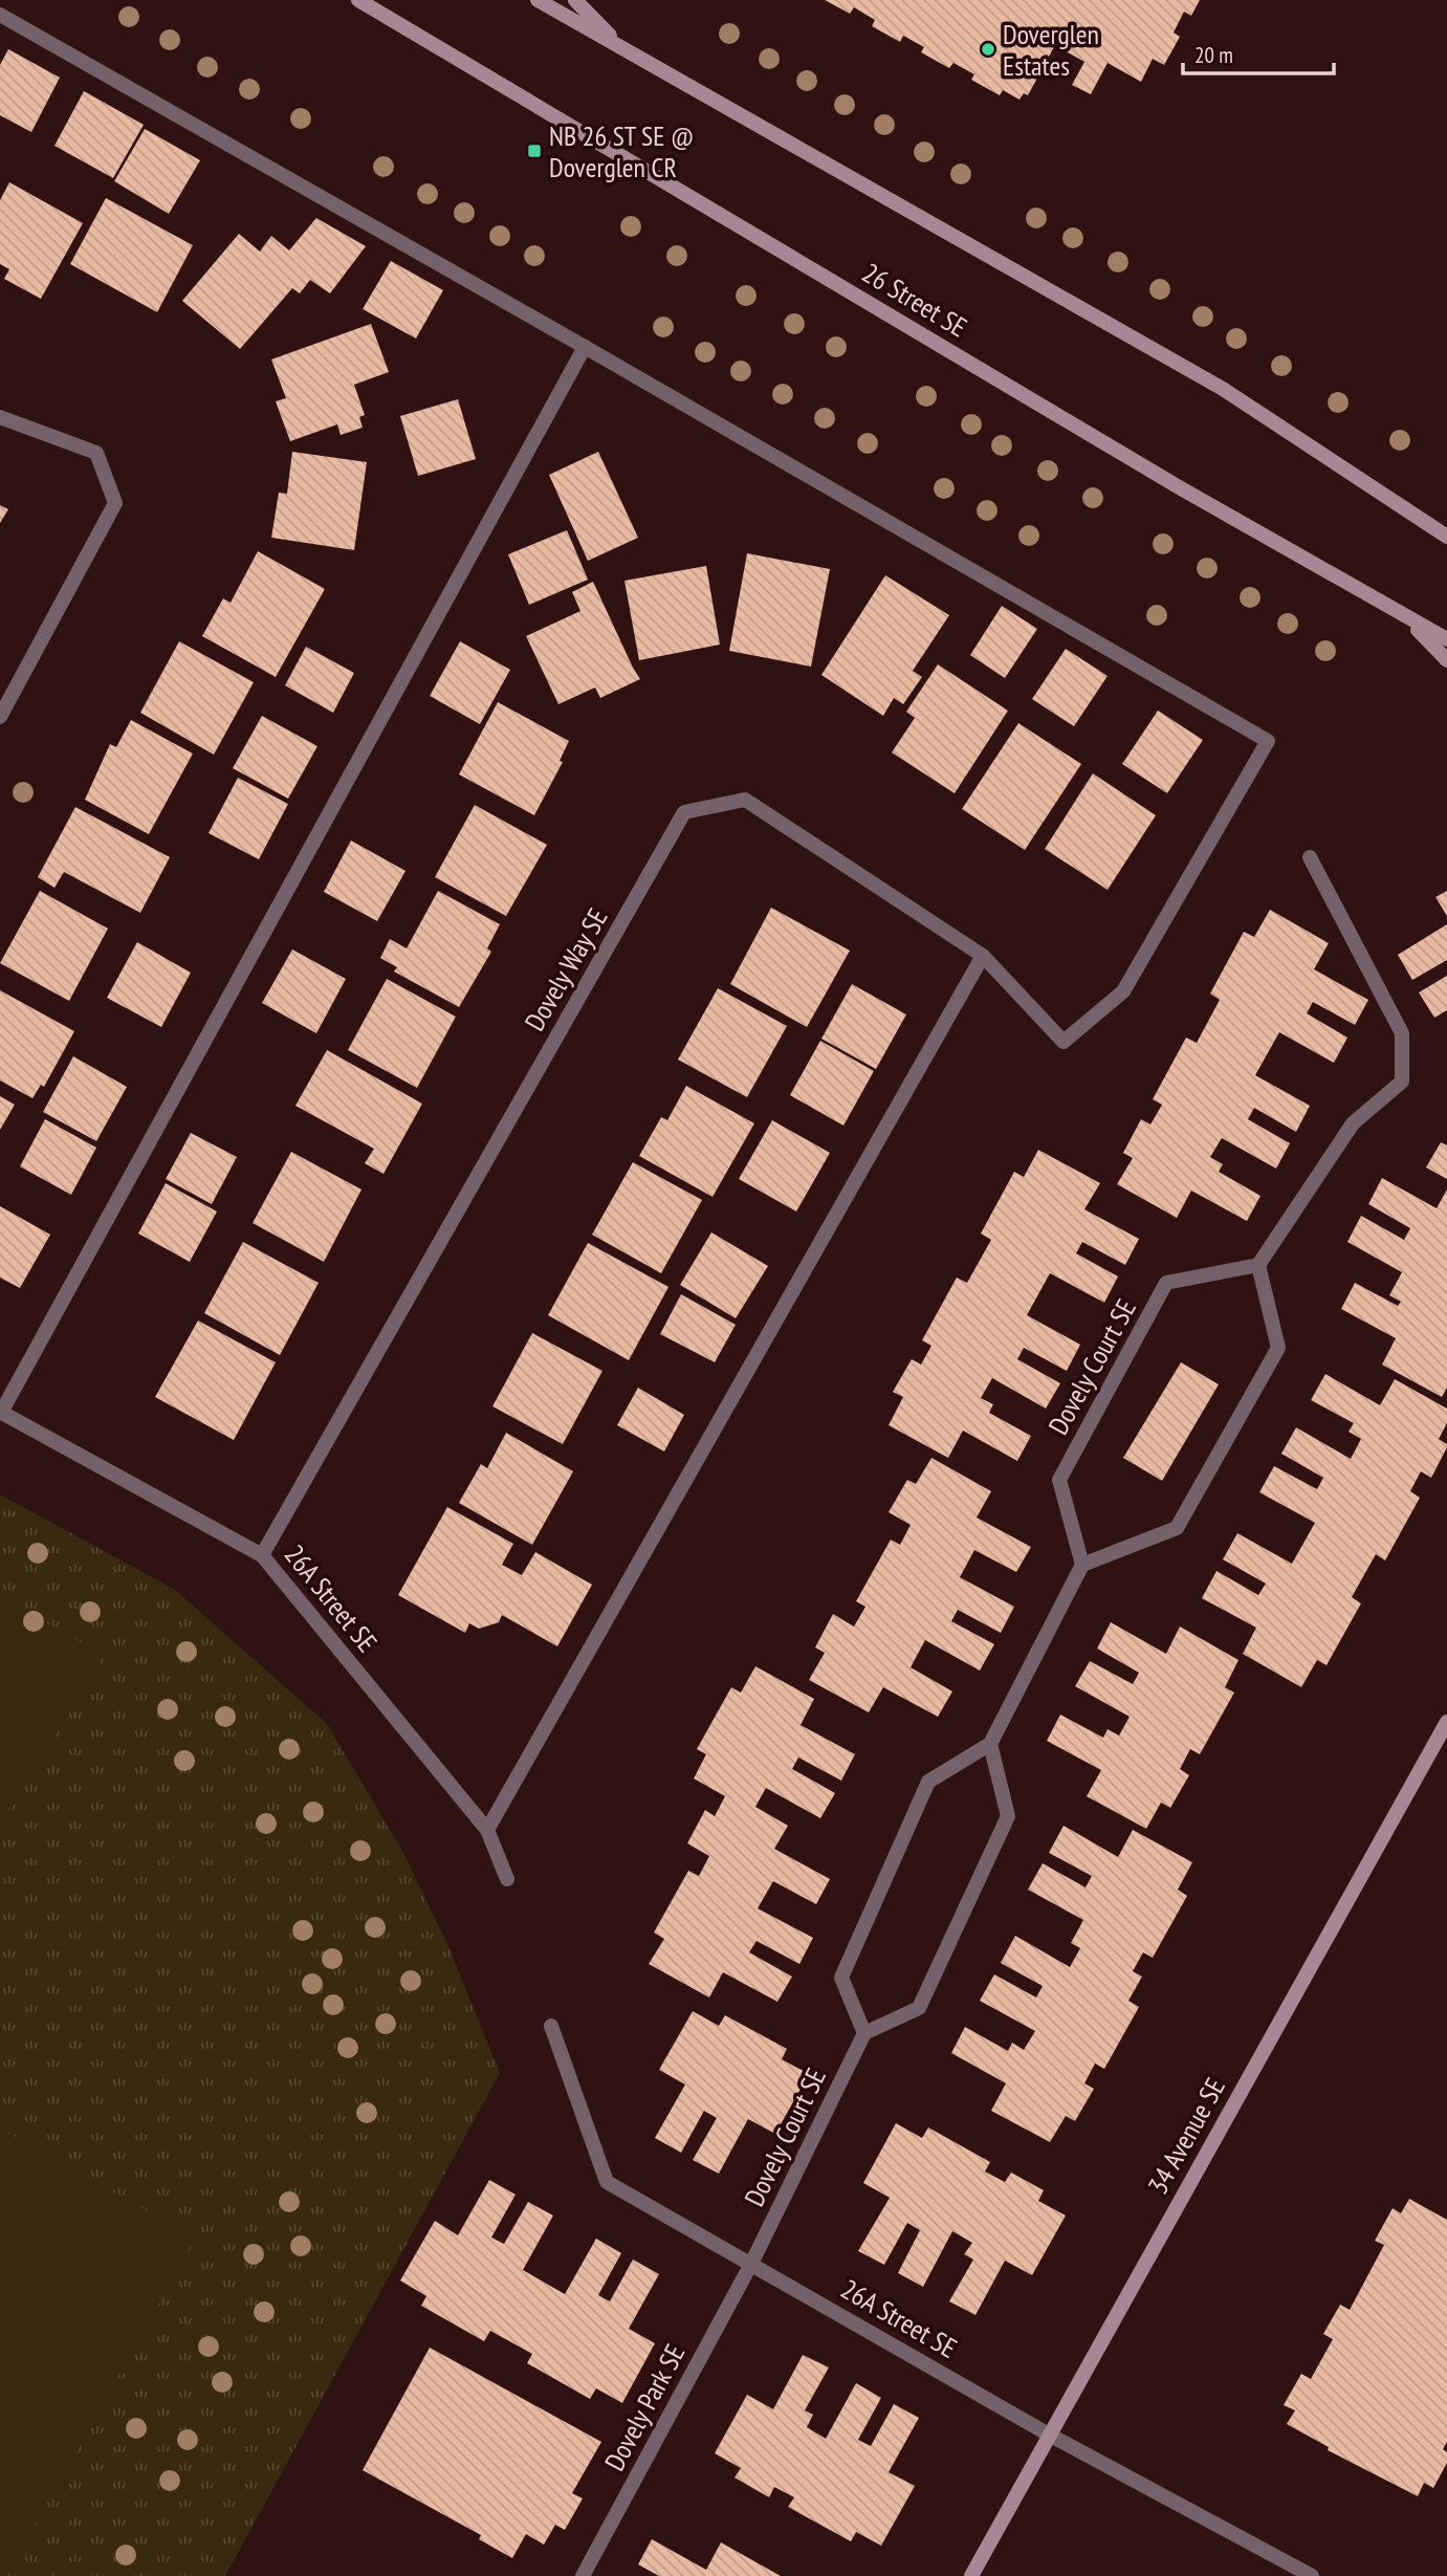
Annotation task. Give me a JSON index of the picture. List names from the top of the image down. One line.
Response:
{"streets":{"street":["26 Street SE","Dovely Way SE","Dovely Court SE","26A Street SE","34 Avenue SE","Dovely Park SE"]},"crossings":[["Dovely Way SE","26A Street SE"],["Dovely Court SE","26A Street SE"],["Dovely Court SE","Dovely Park SE"],["26A Street SE","34 Avenue SE"],["26A Street SE","Dovely Park SE"]],"places":{"other":["Doverglen Estates"],"transit":["NB 26 ST SE @ Doverglen CR"]},"scale_bar":"20 m"}
